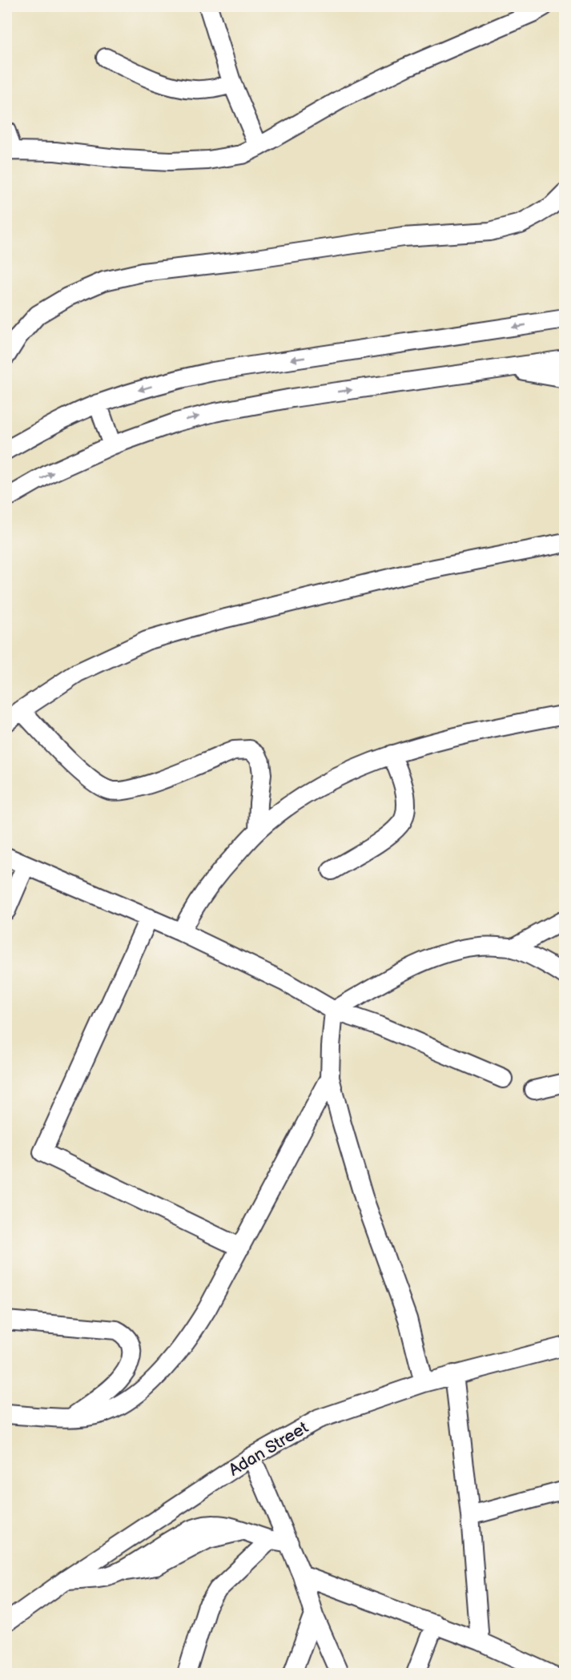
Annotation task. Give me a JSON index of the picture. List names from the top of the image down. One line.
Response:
{"streets":{"street":["Adan Street"]}}
